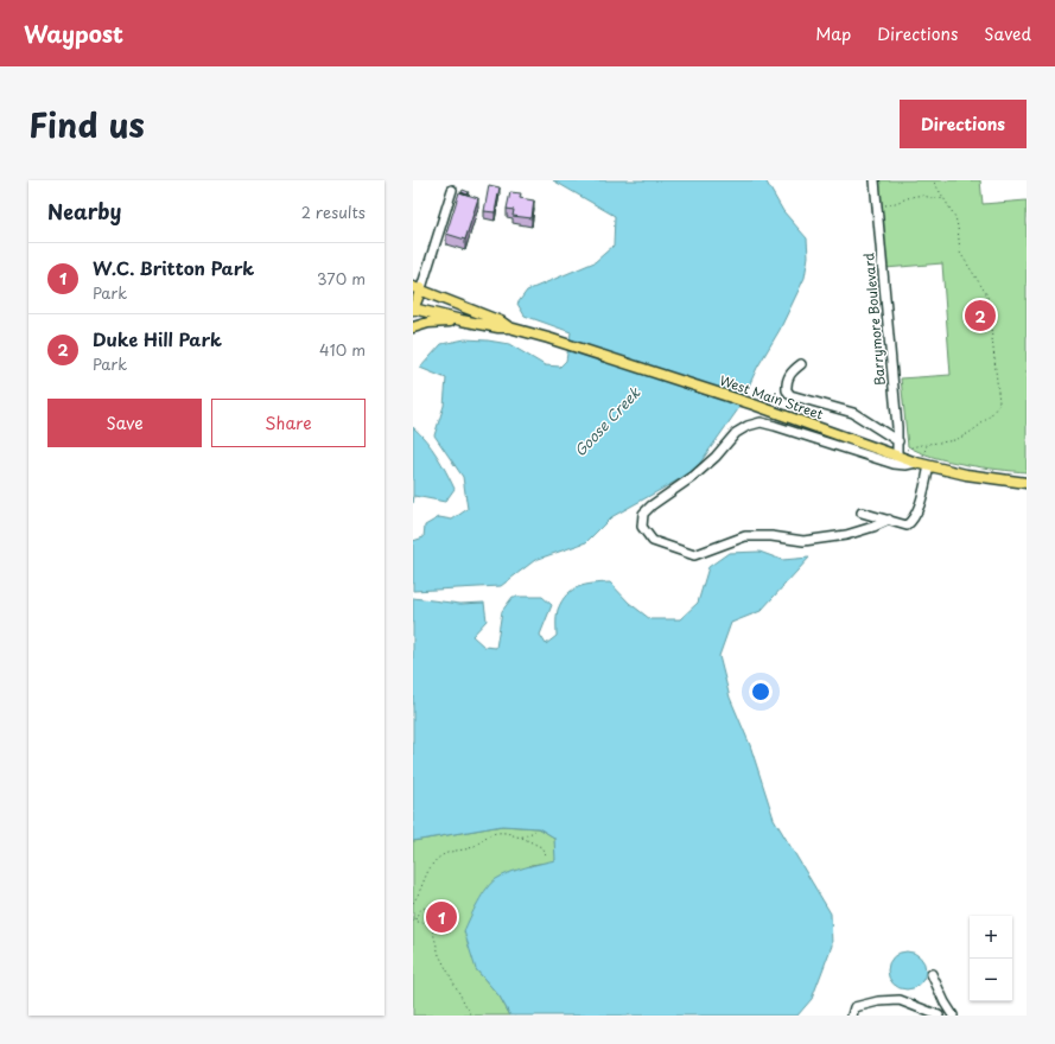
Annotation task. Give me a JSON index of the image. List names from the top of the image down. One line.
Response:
{"streets":{"main road":["West Main Street"],"street":["Barrymore Boulevard"]},"crossings":[["Barrymore Boulevard","West Main Street"]],"water":["Goose Creek"],"page":{"header":"Waypost","nav":["Map","Directions","Saved"],"title":"Find us","buttons":["Directions",["Save","Share"]],"heading":["Nearby","2 results"],"list":[{"mark":"1","name":"W.C. Britton Park","note":"Park","value":"370 m"},{"mark":"2","name":"Duke Hill Park","note":"Park","value":"410 m"}],"pins":["2","1"],"map_buttons":["+","−"]}}
